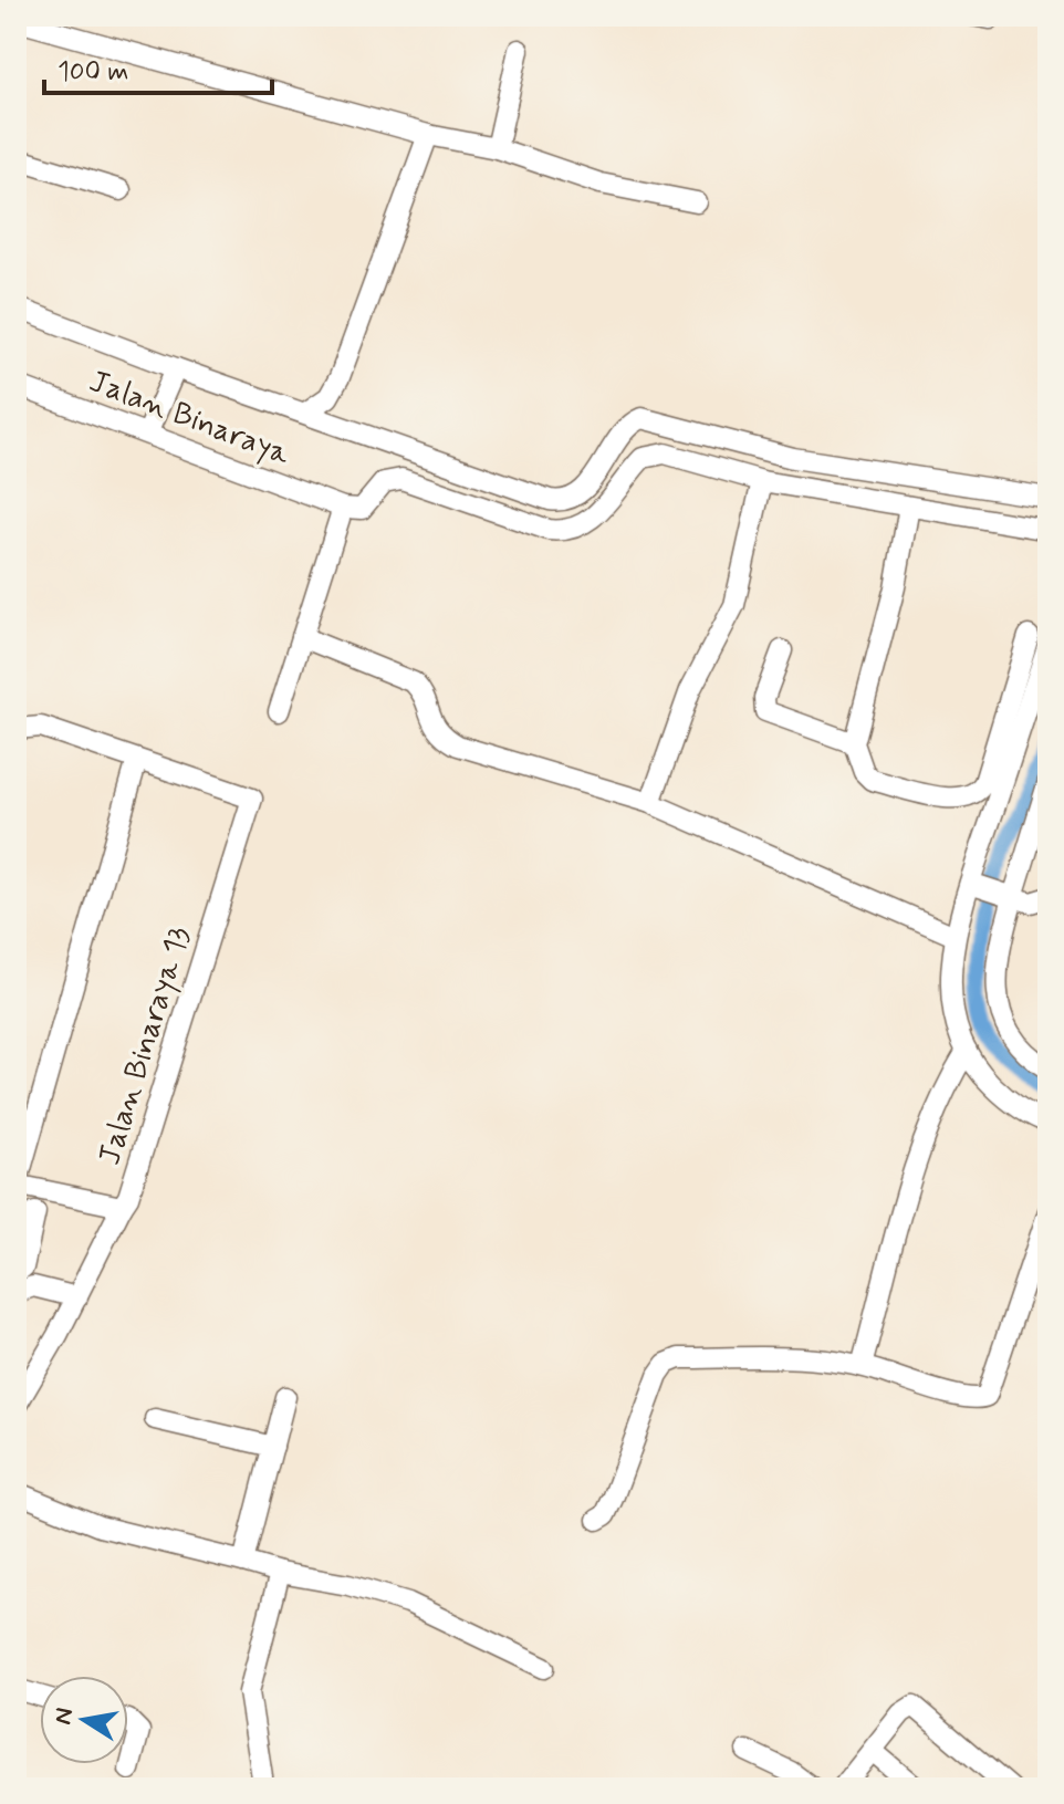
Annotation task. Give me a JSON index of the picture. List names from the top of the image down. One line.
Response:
{"streets":{"street":["Jalan Binaraya","Jalan Binaraya 13"]},"scale_bar":"100 m","north":"left"}
